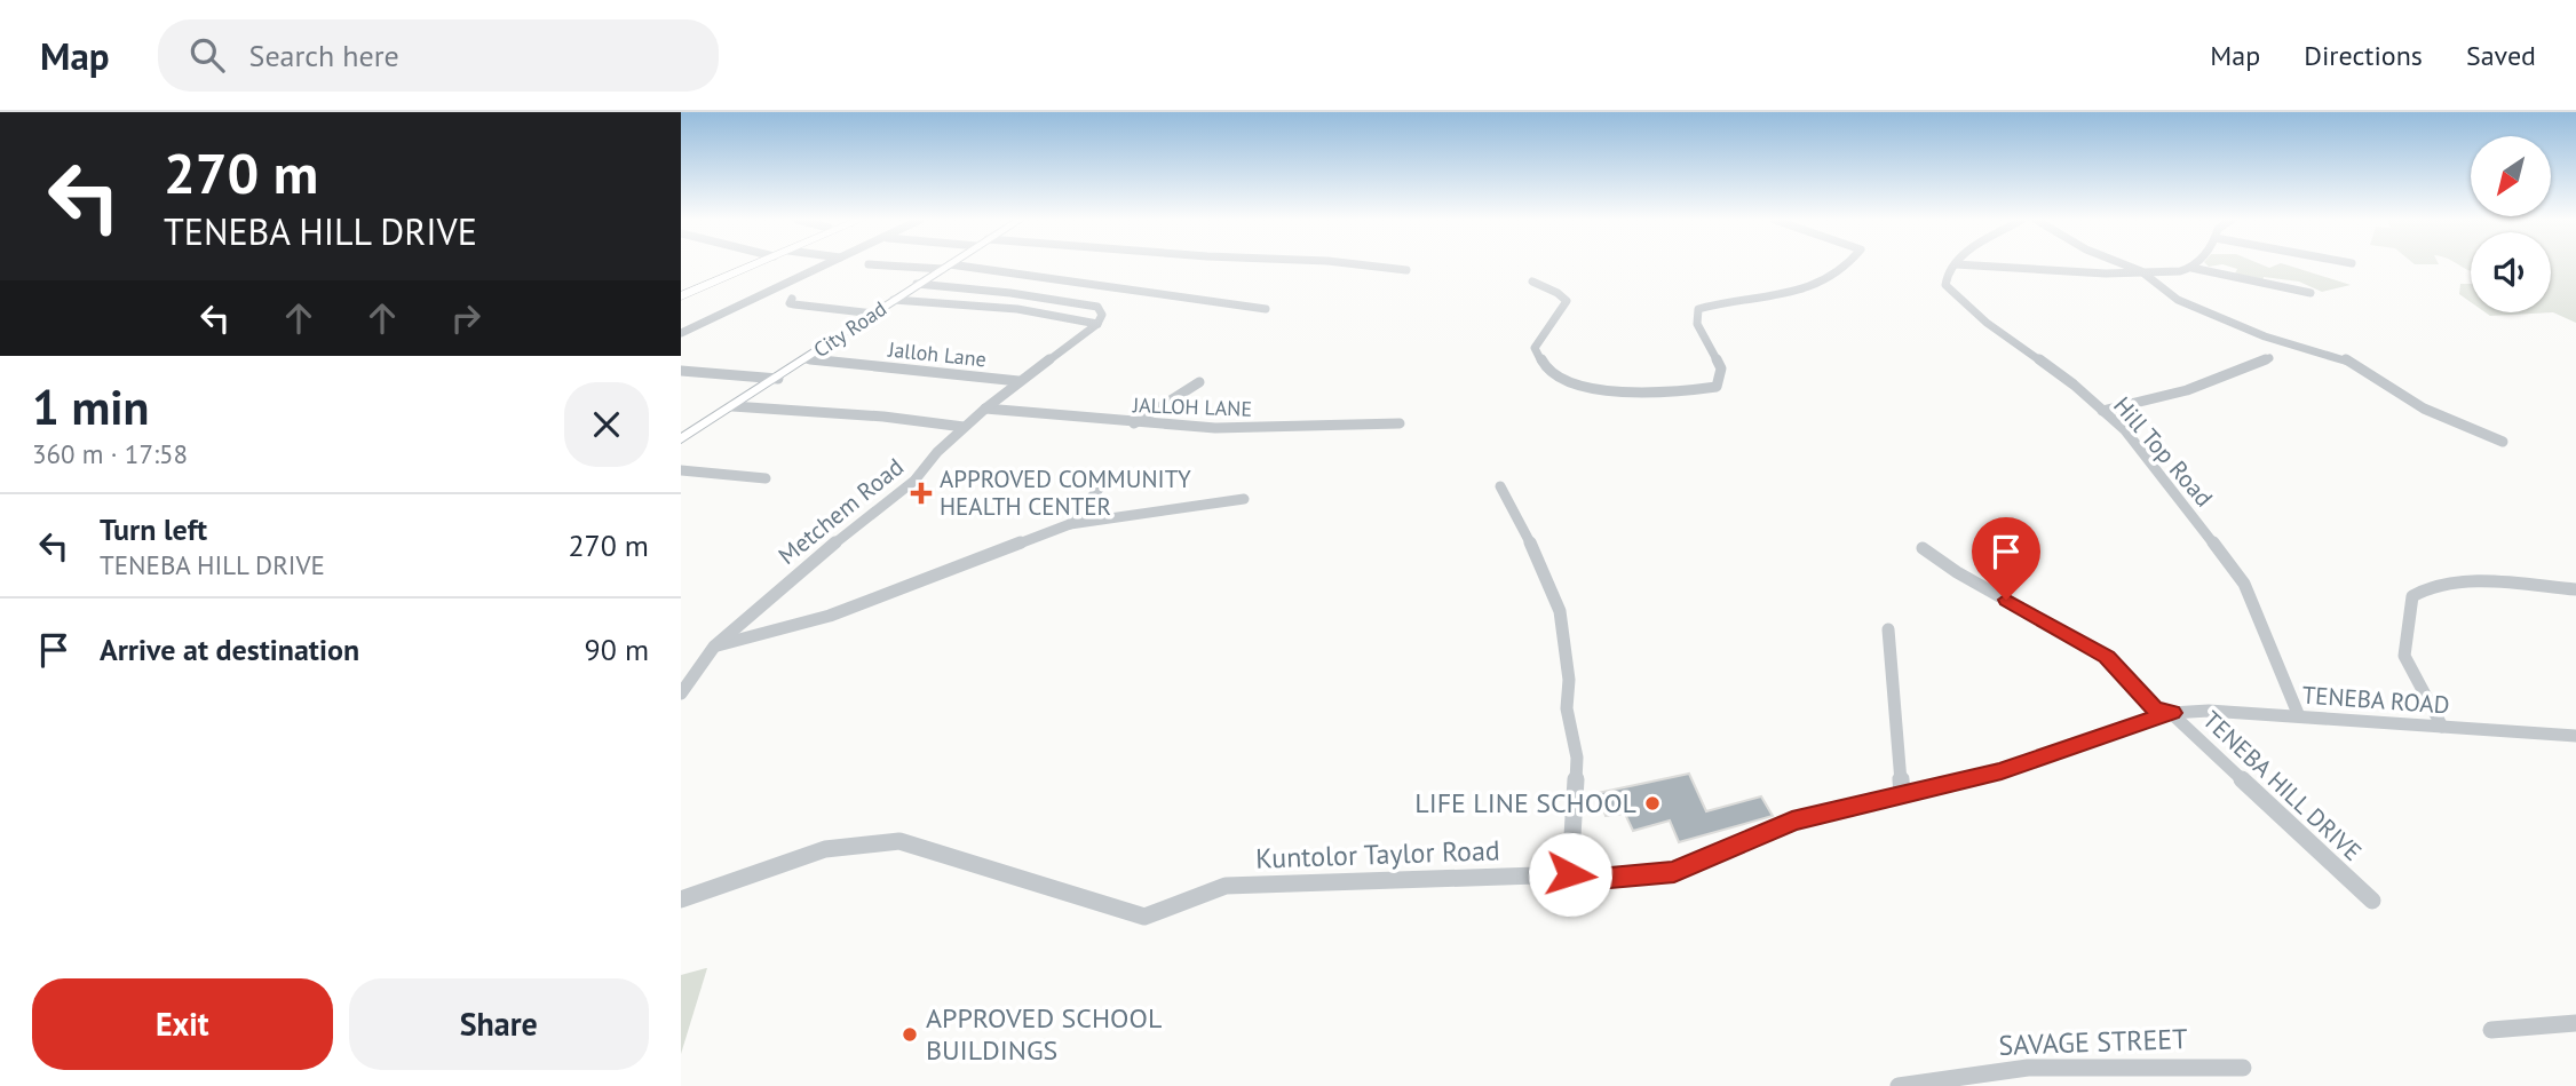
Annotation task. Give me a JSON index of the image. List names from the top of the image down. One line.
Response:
{"streets":{"main road":["City Road"],"street":["Jalloh Lane","JALLOH LANE","Hill Top Road","Metchem Road","TENEBA ROAD","TENEBA HILL DRIVE","Kuntolor Taylor Road","SAVAGE STREET"]},"crossings":[["City Road","Jalloh Lane"],["Jalloh Lane","Metchem Road"],["JALLOH LANE","Metchem Road"],["Hill Top Road","TENEBA ROAD"],["TENEBA ROAD","TENEBA HILL DRIVE"],["TENEBA ROAD","Kuntolor Taylor Road"],["TENEBA HILL DRIVE","Kuntolor Taylor Road"]],"places":{"health":["APPROVED COMMUNITY HEALTH CENTER"],"other":["LIFE LINE SCHOOL","APPROVED SCHOOL BUILDINGS"]},"north":"bottom left","page":{"header":"Map","search":"Search here","nav":["Map","Directions","Saved"],"turn":["270 m","TENEBA HILL DRIVE"],"heading":["1 min","360 m · 17:58"],"list":[{"name":"Turn left","note":"TENEBA HILL DRIVE","value":"270 m"},{"name":"Arrive at destination","value":"90 m"}],"buttons":["Exit","Share"]}}
